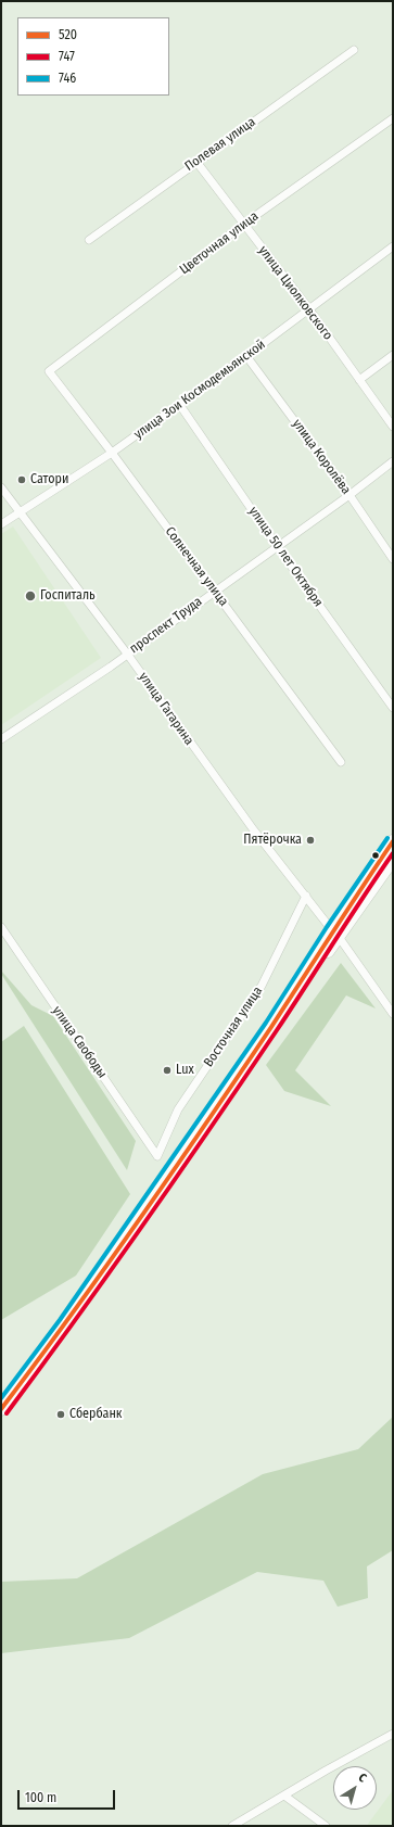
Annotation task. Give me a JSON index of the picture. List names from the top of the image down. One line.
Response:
{"streets":{"street":["Полевая улица","Цветочная улица","улица Циолковского","улица Зои Космодемьянской","улица Королёва","улица 50 лет Октября","Солнечная улица","проспект Труда","улица Гагарина","Восточная улица","улица Свободы"]},"crossings":[["Полевая улица","улица Циолковского"],["Цветочная улица","улица Циолковского"],["Цветочная улица","Солнечная улица"],["улица Циолковского","улица Зои Космодемьянской"],["улица Зои Космодемьянской","улица Королёва"],["улица Зои Космодемьянской","улица 50 лет Октября"],["улица Зои Космодемьянской","Солнечная улица"],["улица Зои Космодемьянской","улица Гагарина"],["улица Королёва","проспект Труда"],["улица 50 лет Октября","проспект Труда"],["Солнечная улица","проспект Труда"],["проспект Труда","улица Гагарина"],["улица Гагарина","Восточная улица"],["Восточная улица","улица Свободы"]],"places":["Сатори","Госпиталь","Пятёрочка","Lux","Сбербанк"],"lines":["transit line 746","transit line 520","transit line 747"],"legend":["520","747","746"],"scale_bar":"100 m","north":"top right"}
